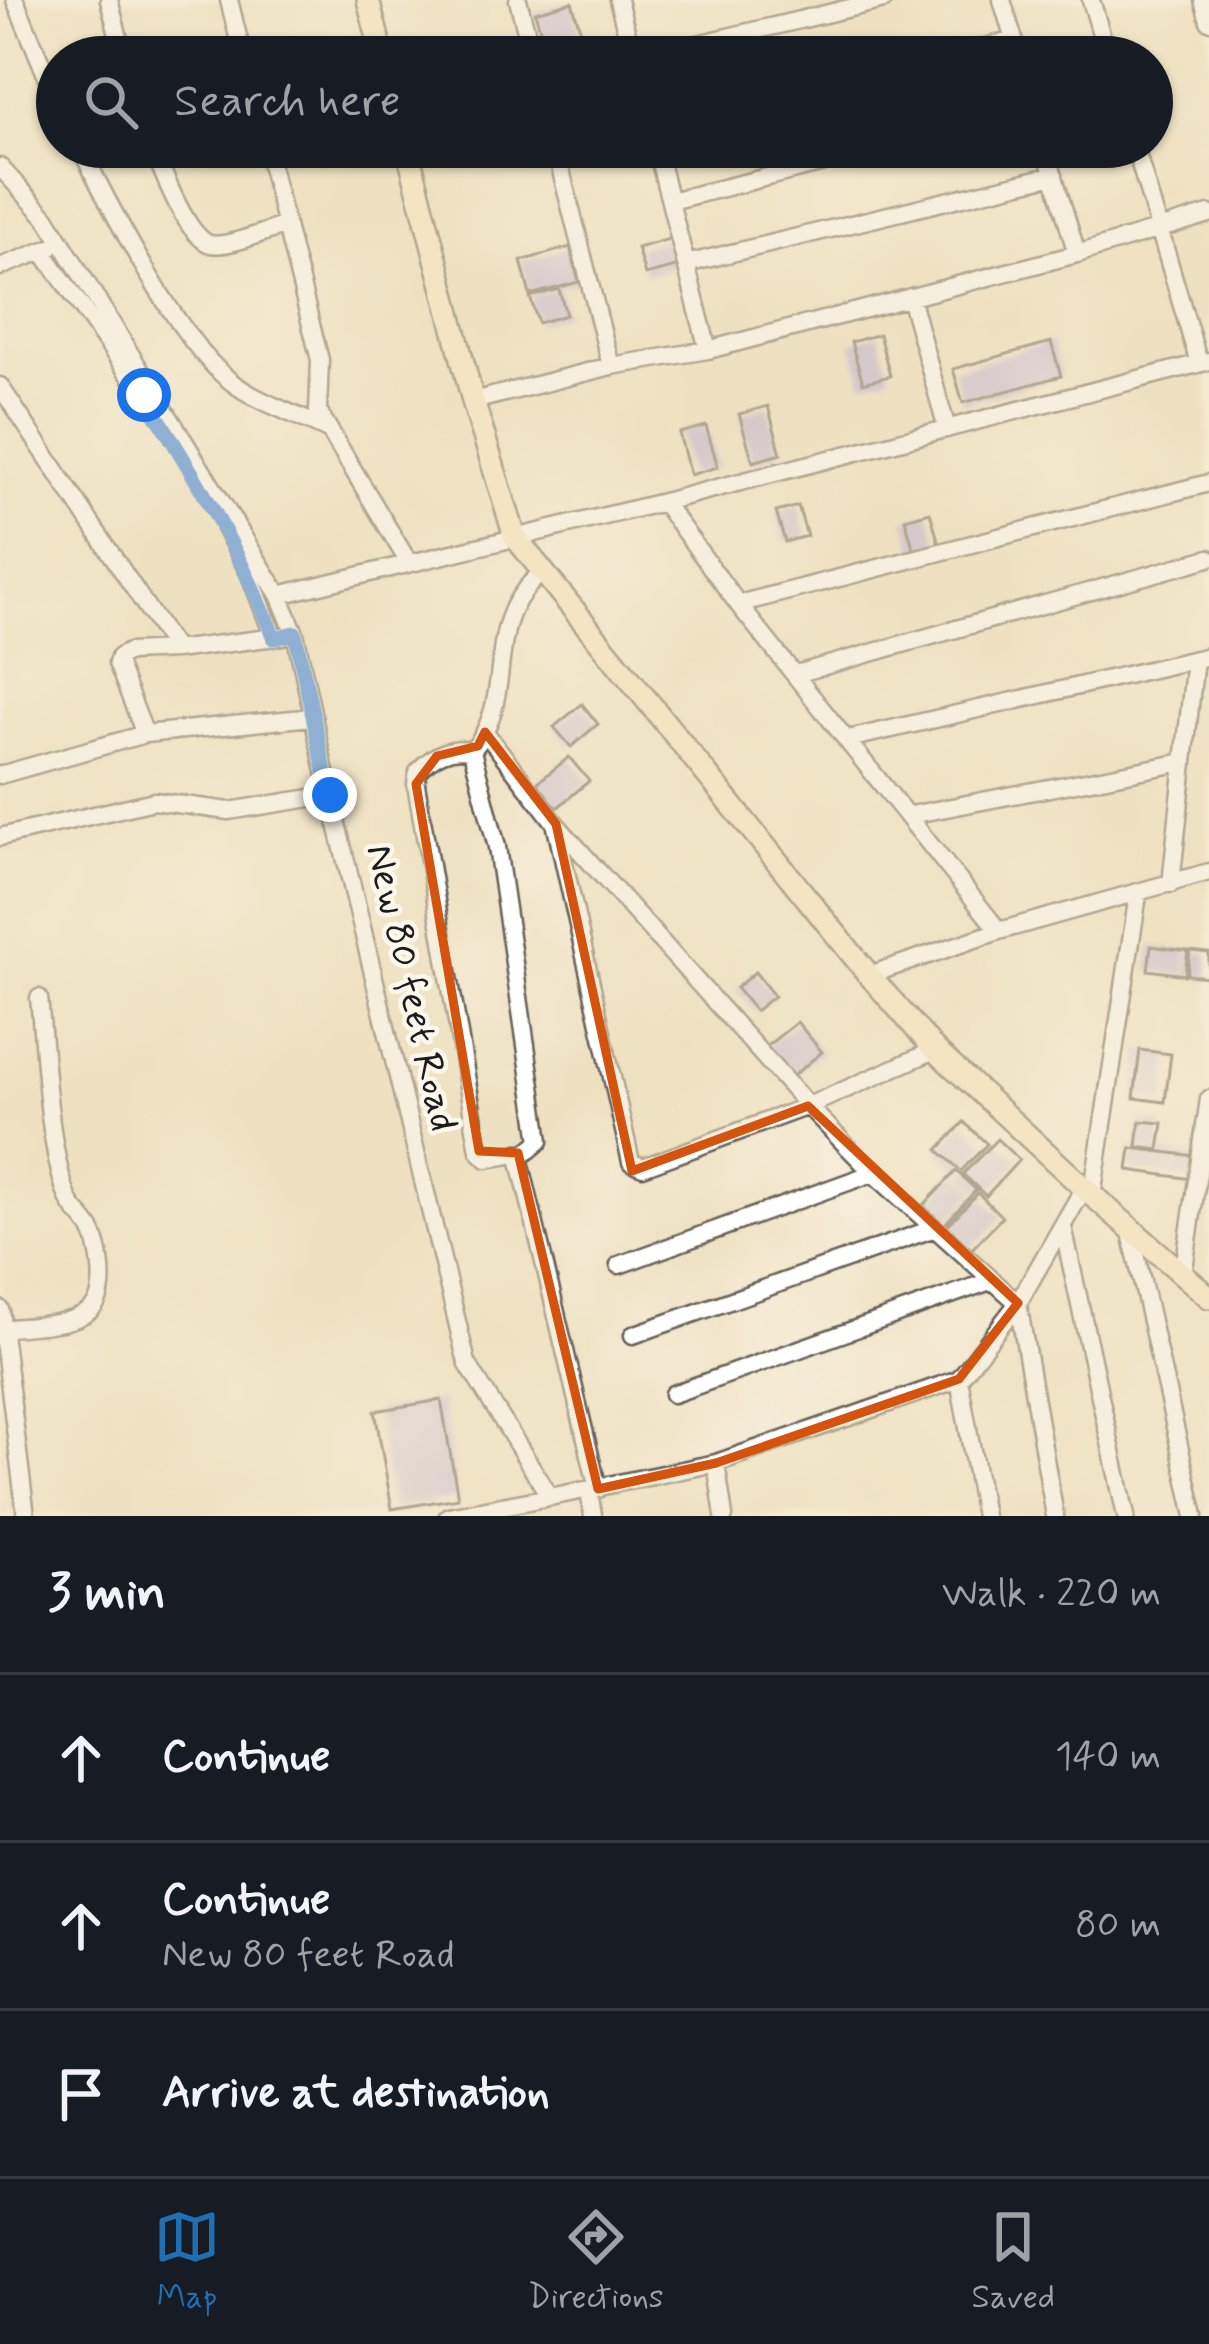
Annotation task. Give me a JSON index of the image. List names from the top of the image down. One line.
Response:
{"streets":{"street":["New 80 feet Road"]},"page":{"search":"Search here","heading":["3 min","Walk · 220 m"],"list":[["Continue","140 m"],["Continue","New 80 feet Road","80 m"],"Arrive at destination"],"nav":["Map","Directions","Saved"]}}
